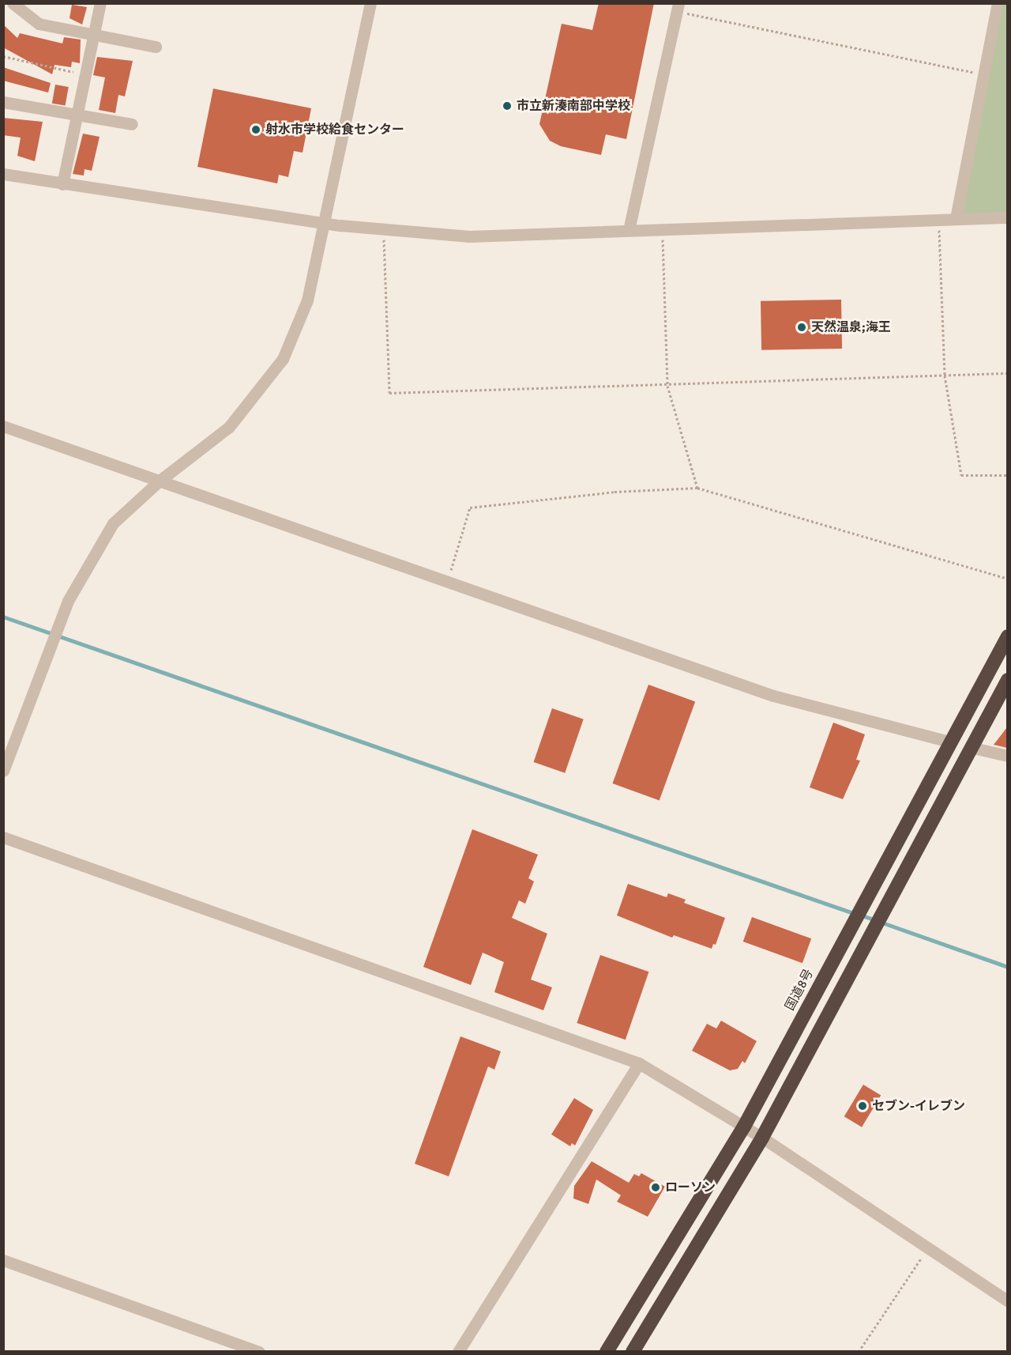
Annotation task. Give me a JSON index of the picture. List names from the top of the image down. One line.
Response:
{"streets":{"highway":["国道8号"]},"places":["市立新湊南部中学校","射水市学校給食センター","天然温泉;海王","セブン-イレブン","ローソン"]}
